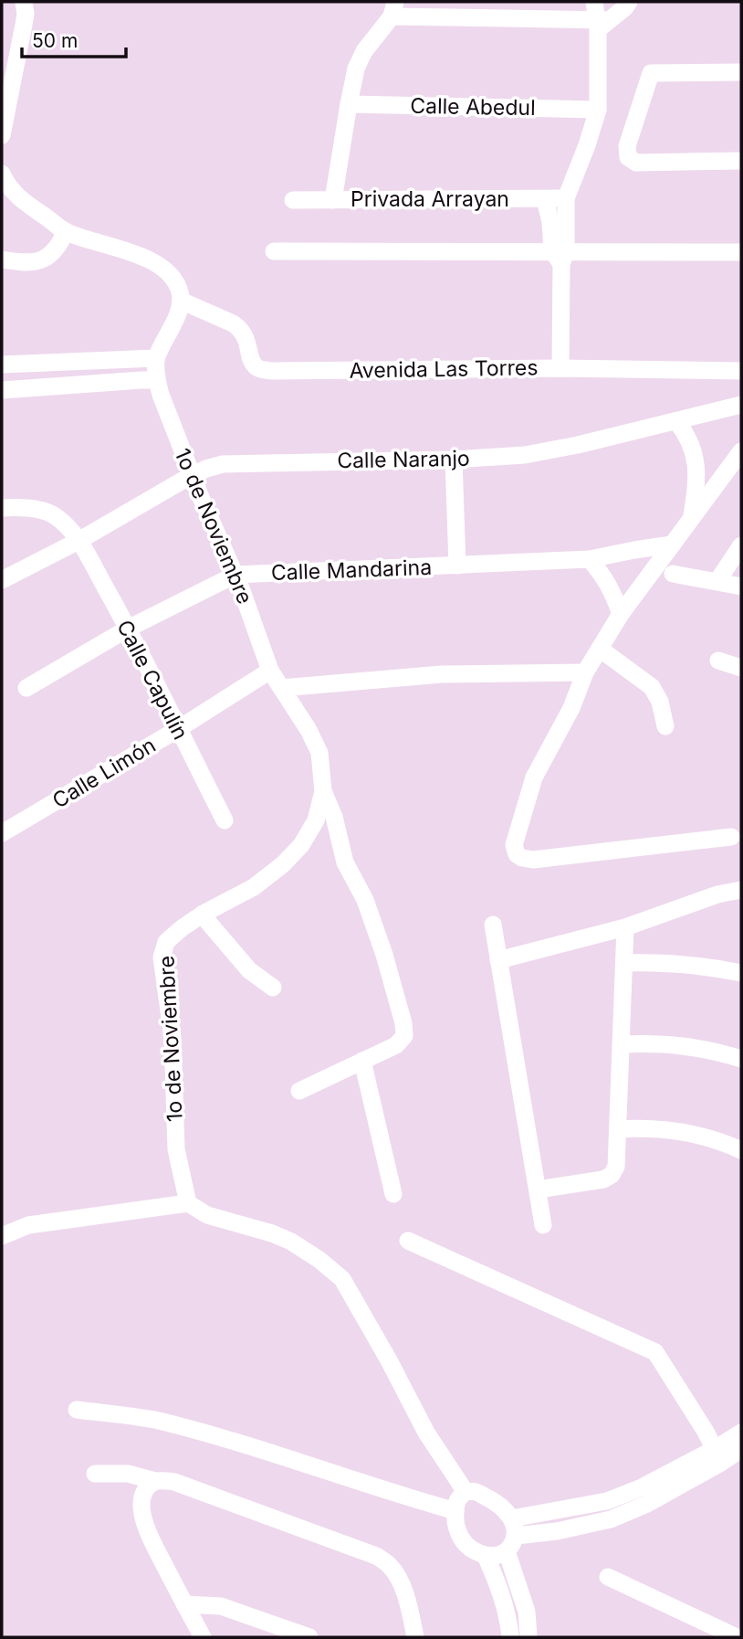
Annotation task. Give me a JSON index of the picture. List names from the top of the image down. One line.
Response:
{"streets":{"street":["Calle Abedul","Privada Arrayan","Avenida Las Torres","Calle Naranjo","1o de Noviembre","Calle Mandarina","Calle Capulín","Calle Limón"]},"crossings":[["Avenida Las Torres","1o de Noviembre"],["Calle Naranjo","1o de Noviembre"],["Calle Naranjo","Calle Capulín"],["1o de Noviembre","Calle Mandarina"],["1o de Noviembre","Calle Limón"],["Calle Mandarina","Calle Capulín"],["Calle Capulín","Calle Limón"]],"scale_bar":"50 m"}
